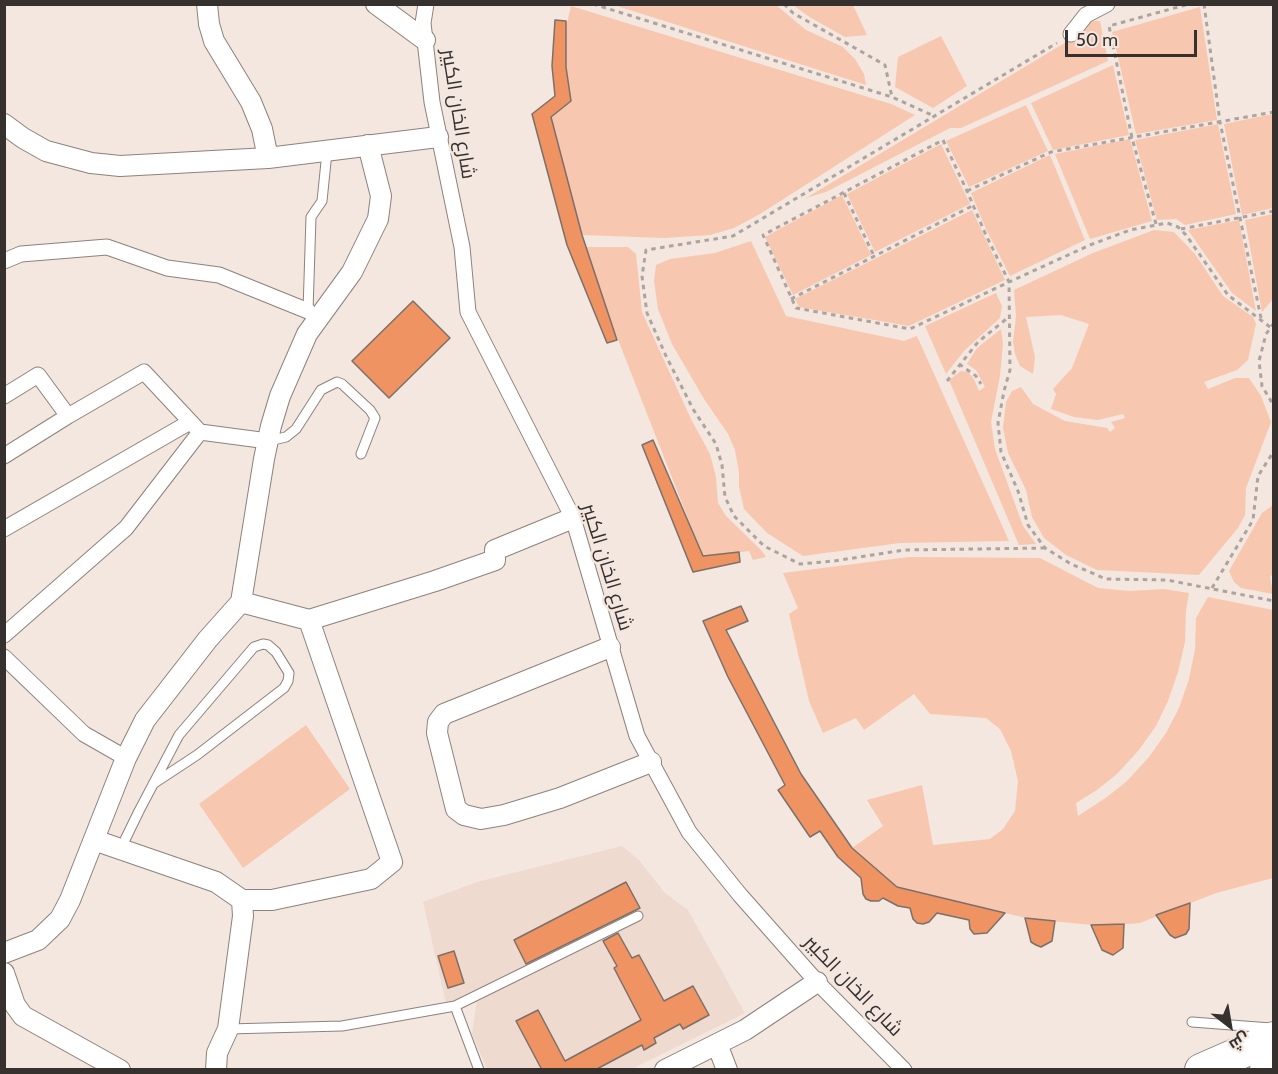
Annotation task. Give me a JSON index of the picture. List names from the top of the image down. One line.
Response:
{"streets":{"street":["شارع الخان الكبير"]},"scale_bar":"50 m","north":"bottom right"}
